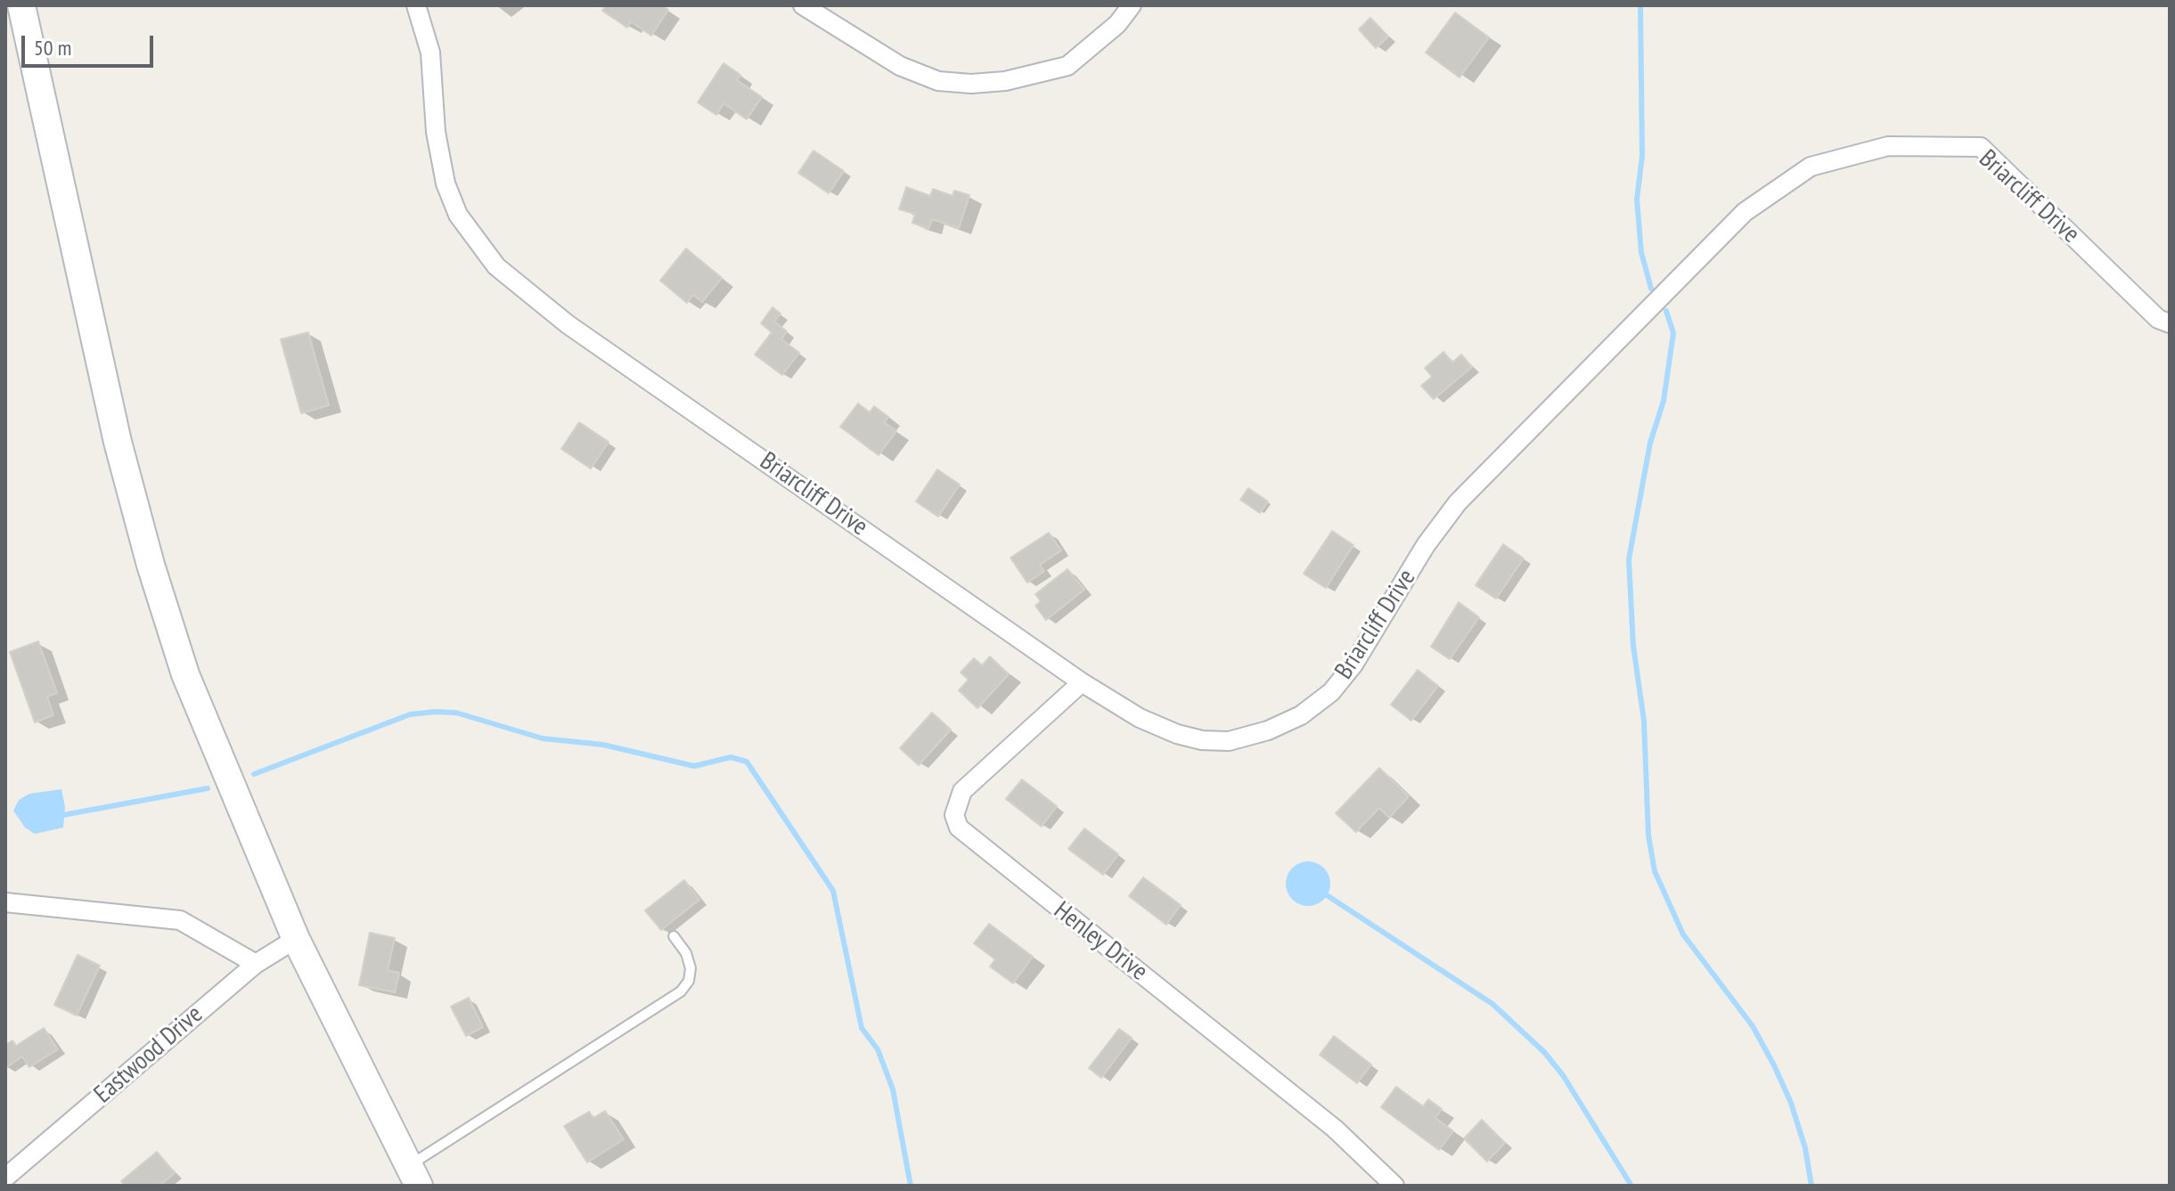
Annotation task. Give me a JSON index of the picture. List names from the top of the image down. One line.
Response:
{"streets":{"street":["Briarcliff Drive","Henley Drive","Eastwood Drive"]},"crossings":[["Briarcliff Drive","Henley Drive"]],"scale_bar":"50 m"}
